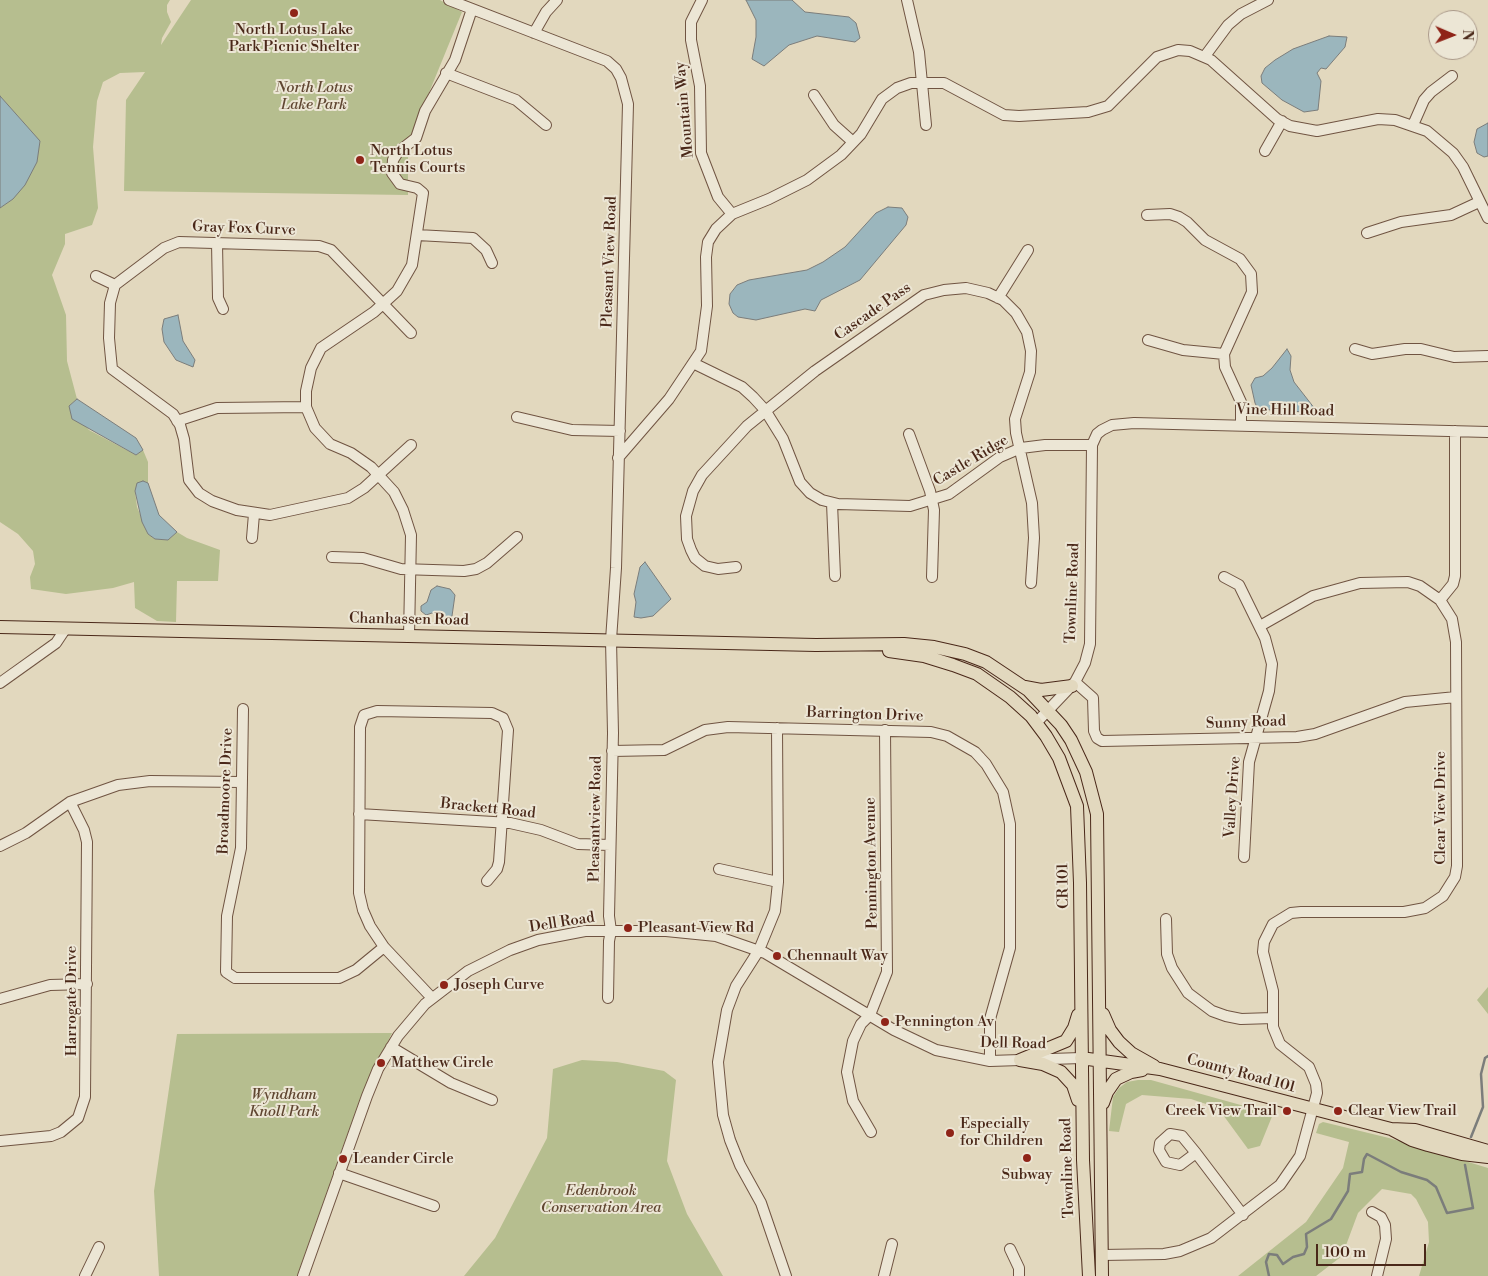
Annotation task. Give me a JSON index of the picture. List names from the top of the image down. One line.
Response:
{"streets":{"main road":["Townline Road","Chanhassen Road","CR 101","County Road 101"],"street":["Mountain Way","Gray Fox Curve","Pleasant View Road","Cascade Pass","Vine Hill Road","Castle Ridge","Barrington Drive","Sunny Road","Broadmoore Drive","Valley Drive","Clear View Drive","Brackett Road","Pleasantview Road","Pennington Avenue","Dell Road","Harrogate Drive"]},"crossings":[["Pleasant View Road","Chanhassen Road"],["Pleasant View Road","Pleasantview Road"],["Cascade Pass","Castle Ridge"],["Vine Hill Road","Castle Ridge"],["Vine Hill Road","Townline Road"],["Castle Ridge","Townline Road"],["Townline Road","Sunny Road"],["Townline Road","CR 101"],["Townline Road","Dell Road"],["Townline Road","County Road 101"],["Chanhassen Road","Pleasantview Road"],["Chanhassen Road","CR 101"],["Barrington Drive","Pleasantview Road"],["Barrington Drive","Pennington Avenue"],["Barrington Drive","Dell Road"],["Sunny Road","Valley Drive"],["Sunny Road","Clear View Drive"],["Clear View Drive","County Road 101"],["Brackett Road","Pleasantview Road"],["Pleasantview Road","Dell Road"],["Pennington Avenue","Dell Road"],["CR 101","Dell Road"],["CR 101","County Road 101"],["Dell Road","County Road 101"]],"parks":["North Lotus Lake Park","Wyndham Knoll Park","Edenbrook Conservation Area"],"places":["North Lotus Lake Park Picnic Shelter","North Lotus Tennis Courts","Pleasant View Rd","Chennault Way","Joseph Curve","Pennington Av","Matthew Circle","Creek View Trail","Clear View Trail","Especially for Children","Subway","Leander Circle"],"scale_bar":"100 m","north":"right"}
